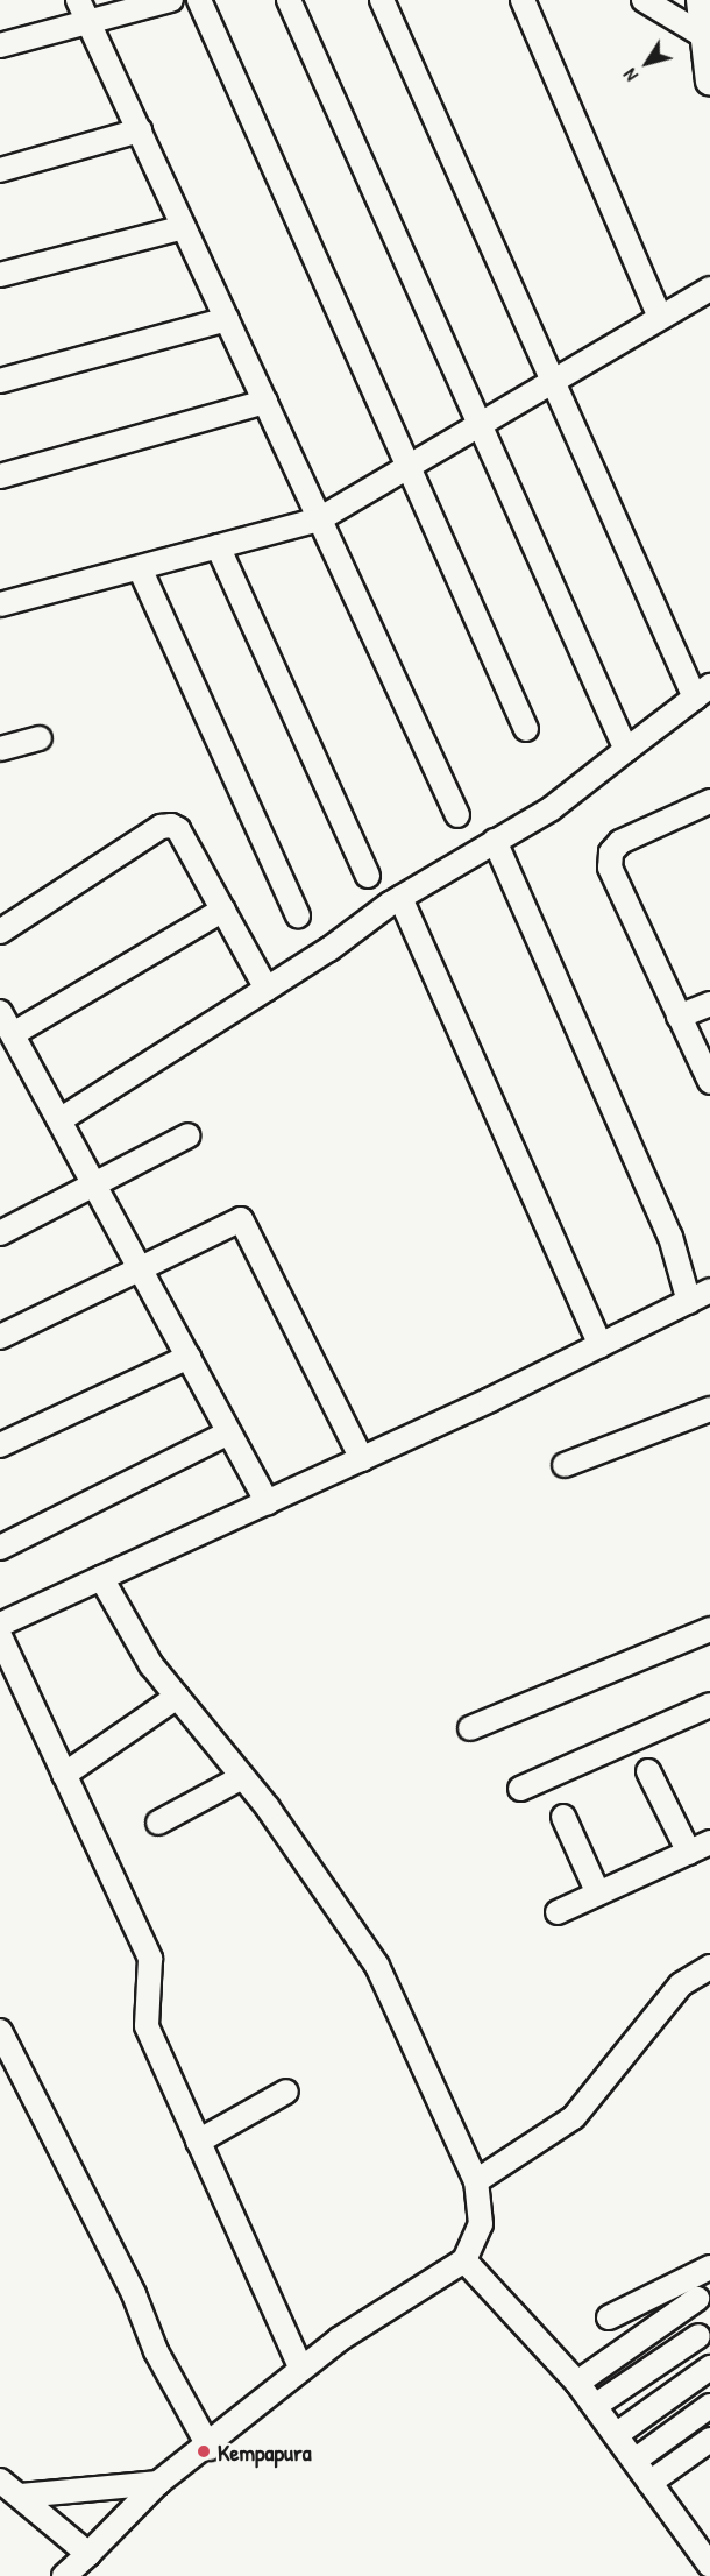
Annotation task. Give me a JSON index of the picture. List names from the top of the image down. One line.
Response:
{"places":["Kempapura"],"north":"bottom left"}
